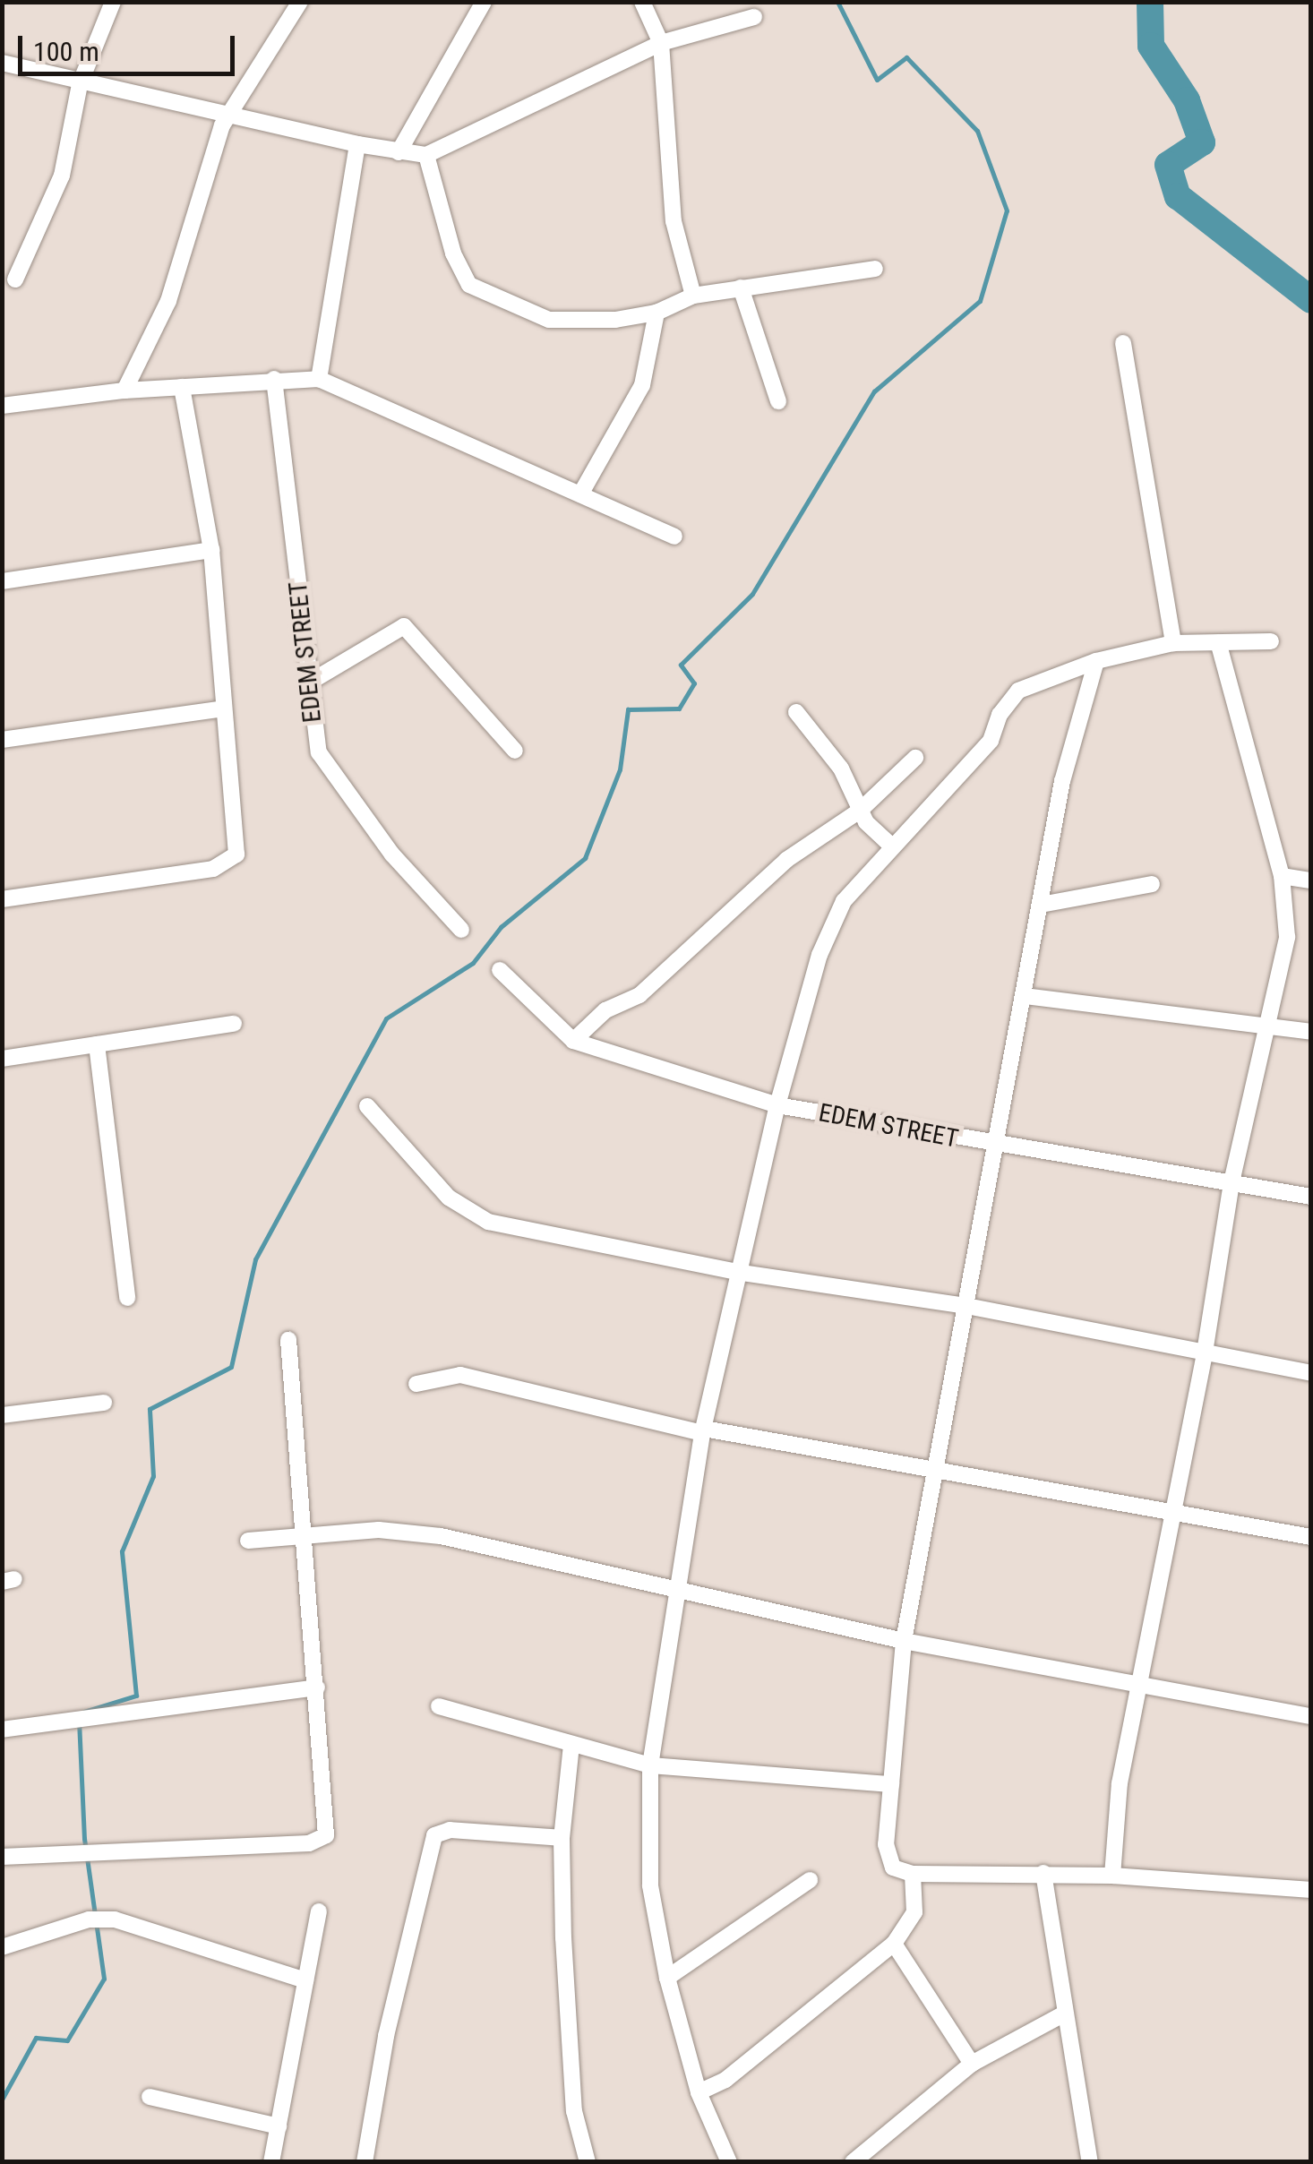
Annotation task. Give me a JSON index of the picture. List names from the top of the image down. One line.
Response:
{"streets":{"street":["EDEM STREET"]},"scale_bar":"100 m"}
